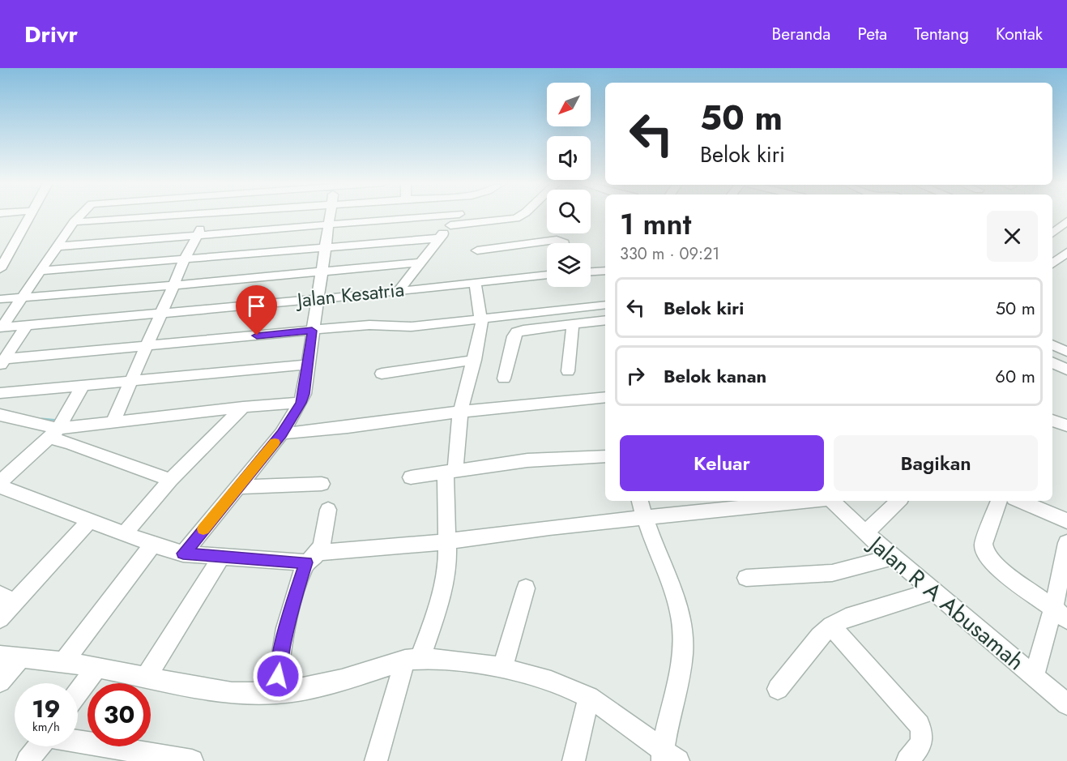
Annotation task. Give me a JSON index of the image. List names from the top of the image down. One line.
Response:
{"streets":{"street":["Jalan Kesatria","Jalan R A Abusamah"]},"north":"bottom left","page":{"header":"Drivr","nav":["Beranda","Peta","Tentang","Kontak"],"turn":["50 m","Belok kiri"],"heading":["1 mnt","330 m · 09:21"],"list":[{"name":"Belok kiri","value":"50 m"},{"name":"Belok kanan","value":"60 m"}],"buttons":["Keluar","Bagikan"],"speed":"19 km/h","limit":"30"}}
